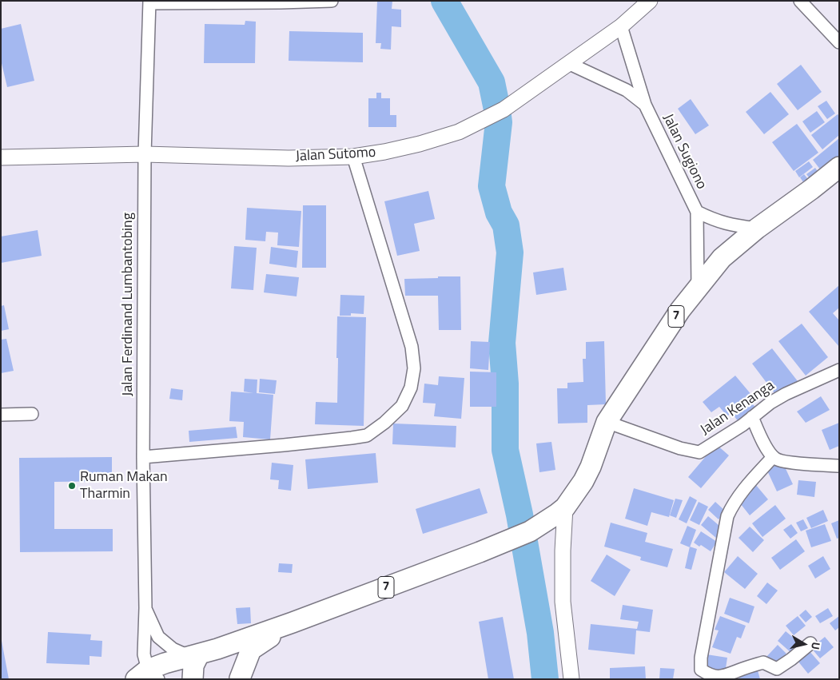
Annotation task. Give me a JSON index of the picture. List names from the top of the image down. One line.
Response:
{"streets":{"highway":["7"],"street":["Jalan Sugiono","Jalan Sutomo","Jalan Ferdinand Lumbantobing","Jalan Kenanga"]},"crossings":[["Jalan Sugiono","Jalan Sutomo"],["Jalan Sugiono","7"],["Jalan Sutomo","Jalan Ferdinand Lumbantobing"],["Jalan Ferdinand Lumbantobing","7"],["7","Jalan Kenanga"]],"places":["Ruman Makan Tharmin"],"north":"right"}
